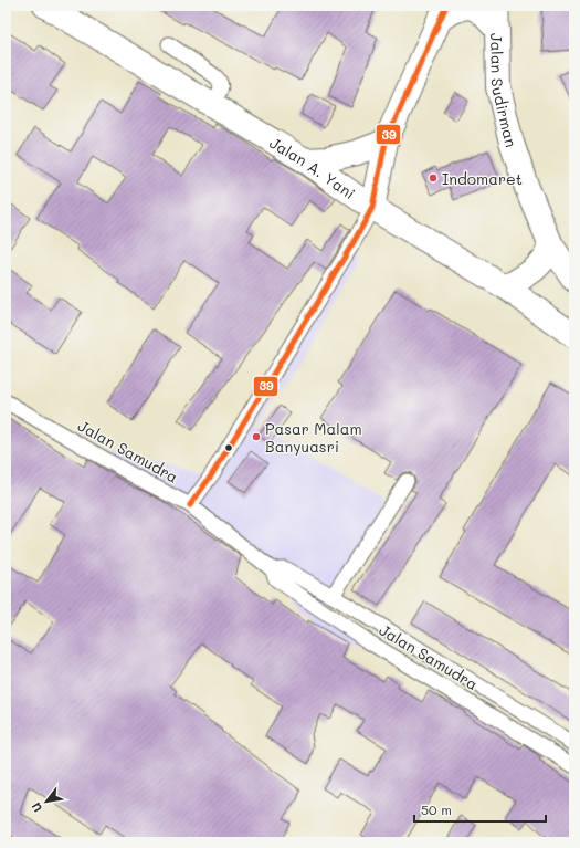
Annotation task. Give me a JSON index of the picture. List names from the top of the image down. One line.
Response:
{"streets":{"highway":["Jalan Sudirman","Jalan A. Yani"],"street":["Jalan Samudra"]},"places":["Indomaret","Pasar Malam Banyuasri"],"lines":["transit line 39"],"scale_bar":"50 m","north":"bottom left"}
